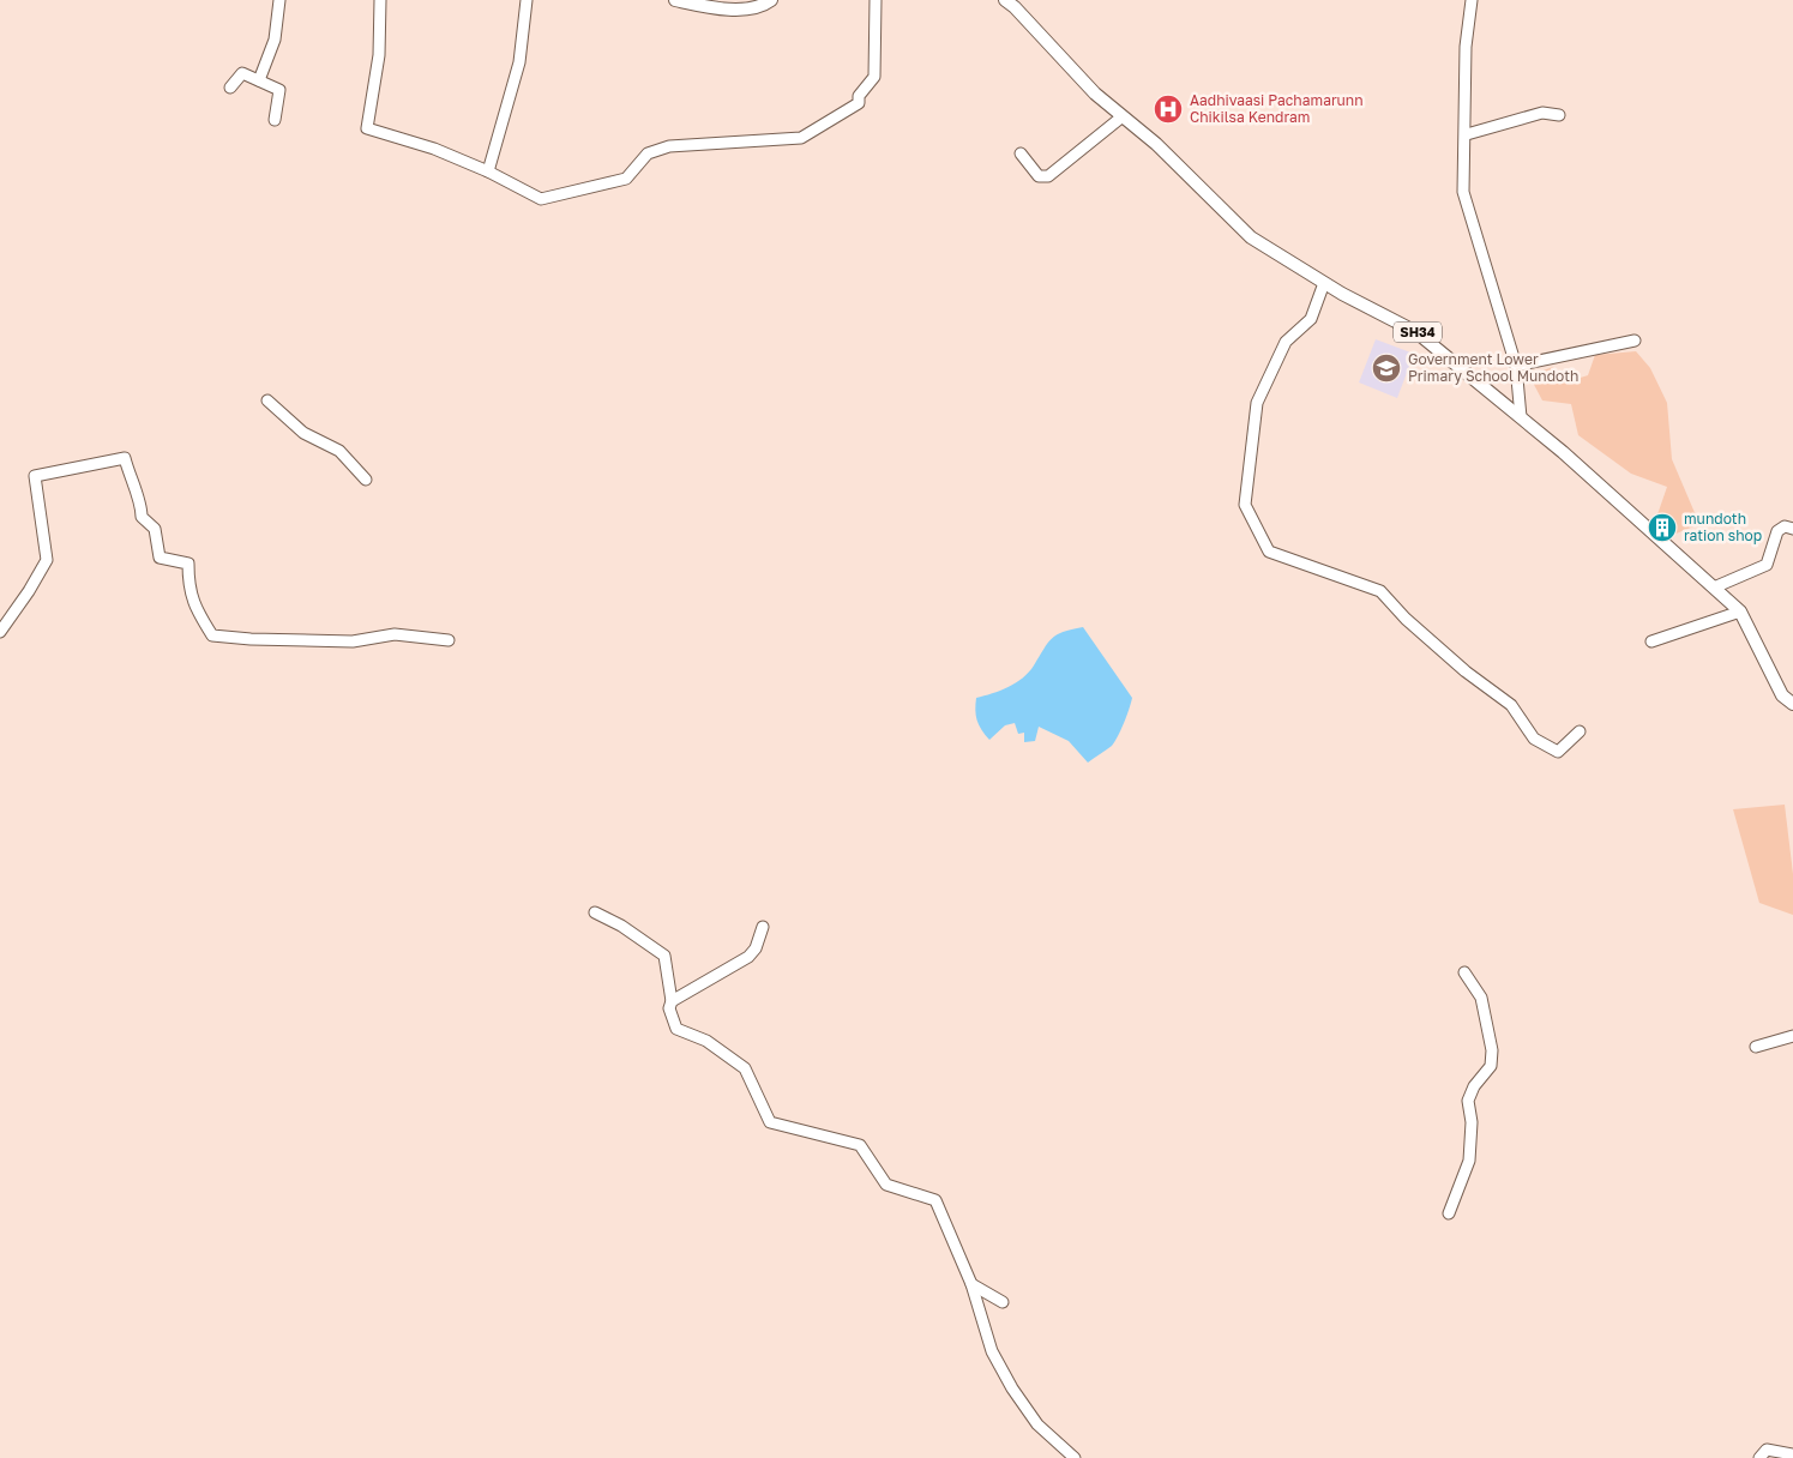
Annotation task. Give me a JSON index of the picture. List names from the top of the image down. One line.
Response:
{"streets":{"main road":["SH34"]},"places":{"hospital":["Aadhivaasi Pachamarunn Chikilsa Kendram"],"school or university":["Government Lower Primary School Mundoth"],"building":["mundoth ration shop"]}}
